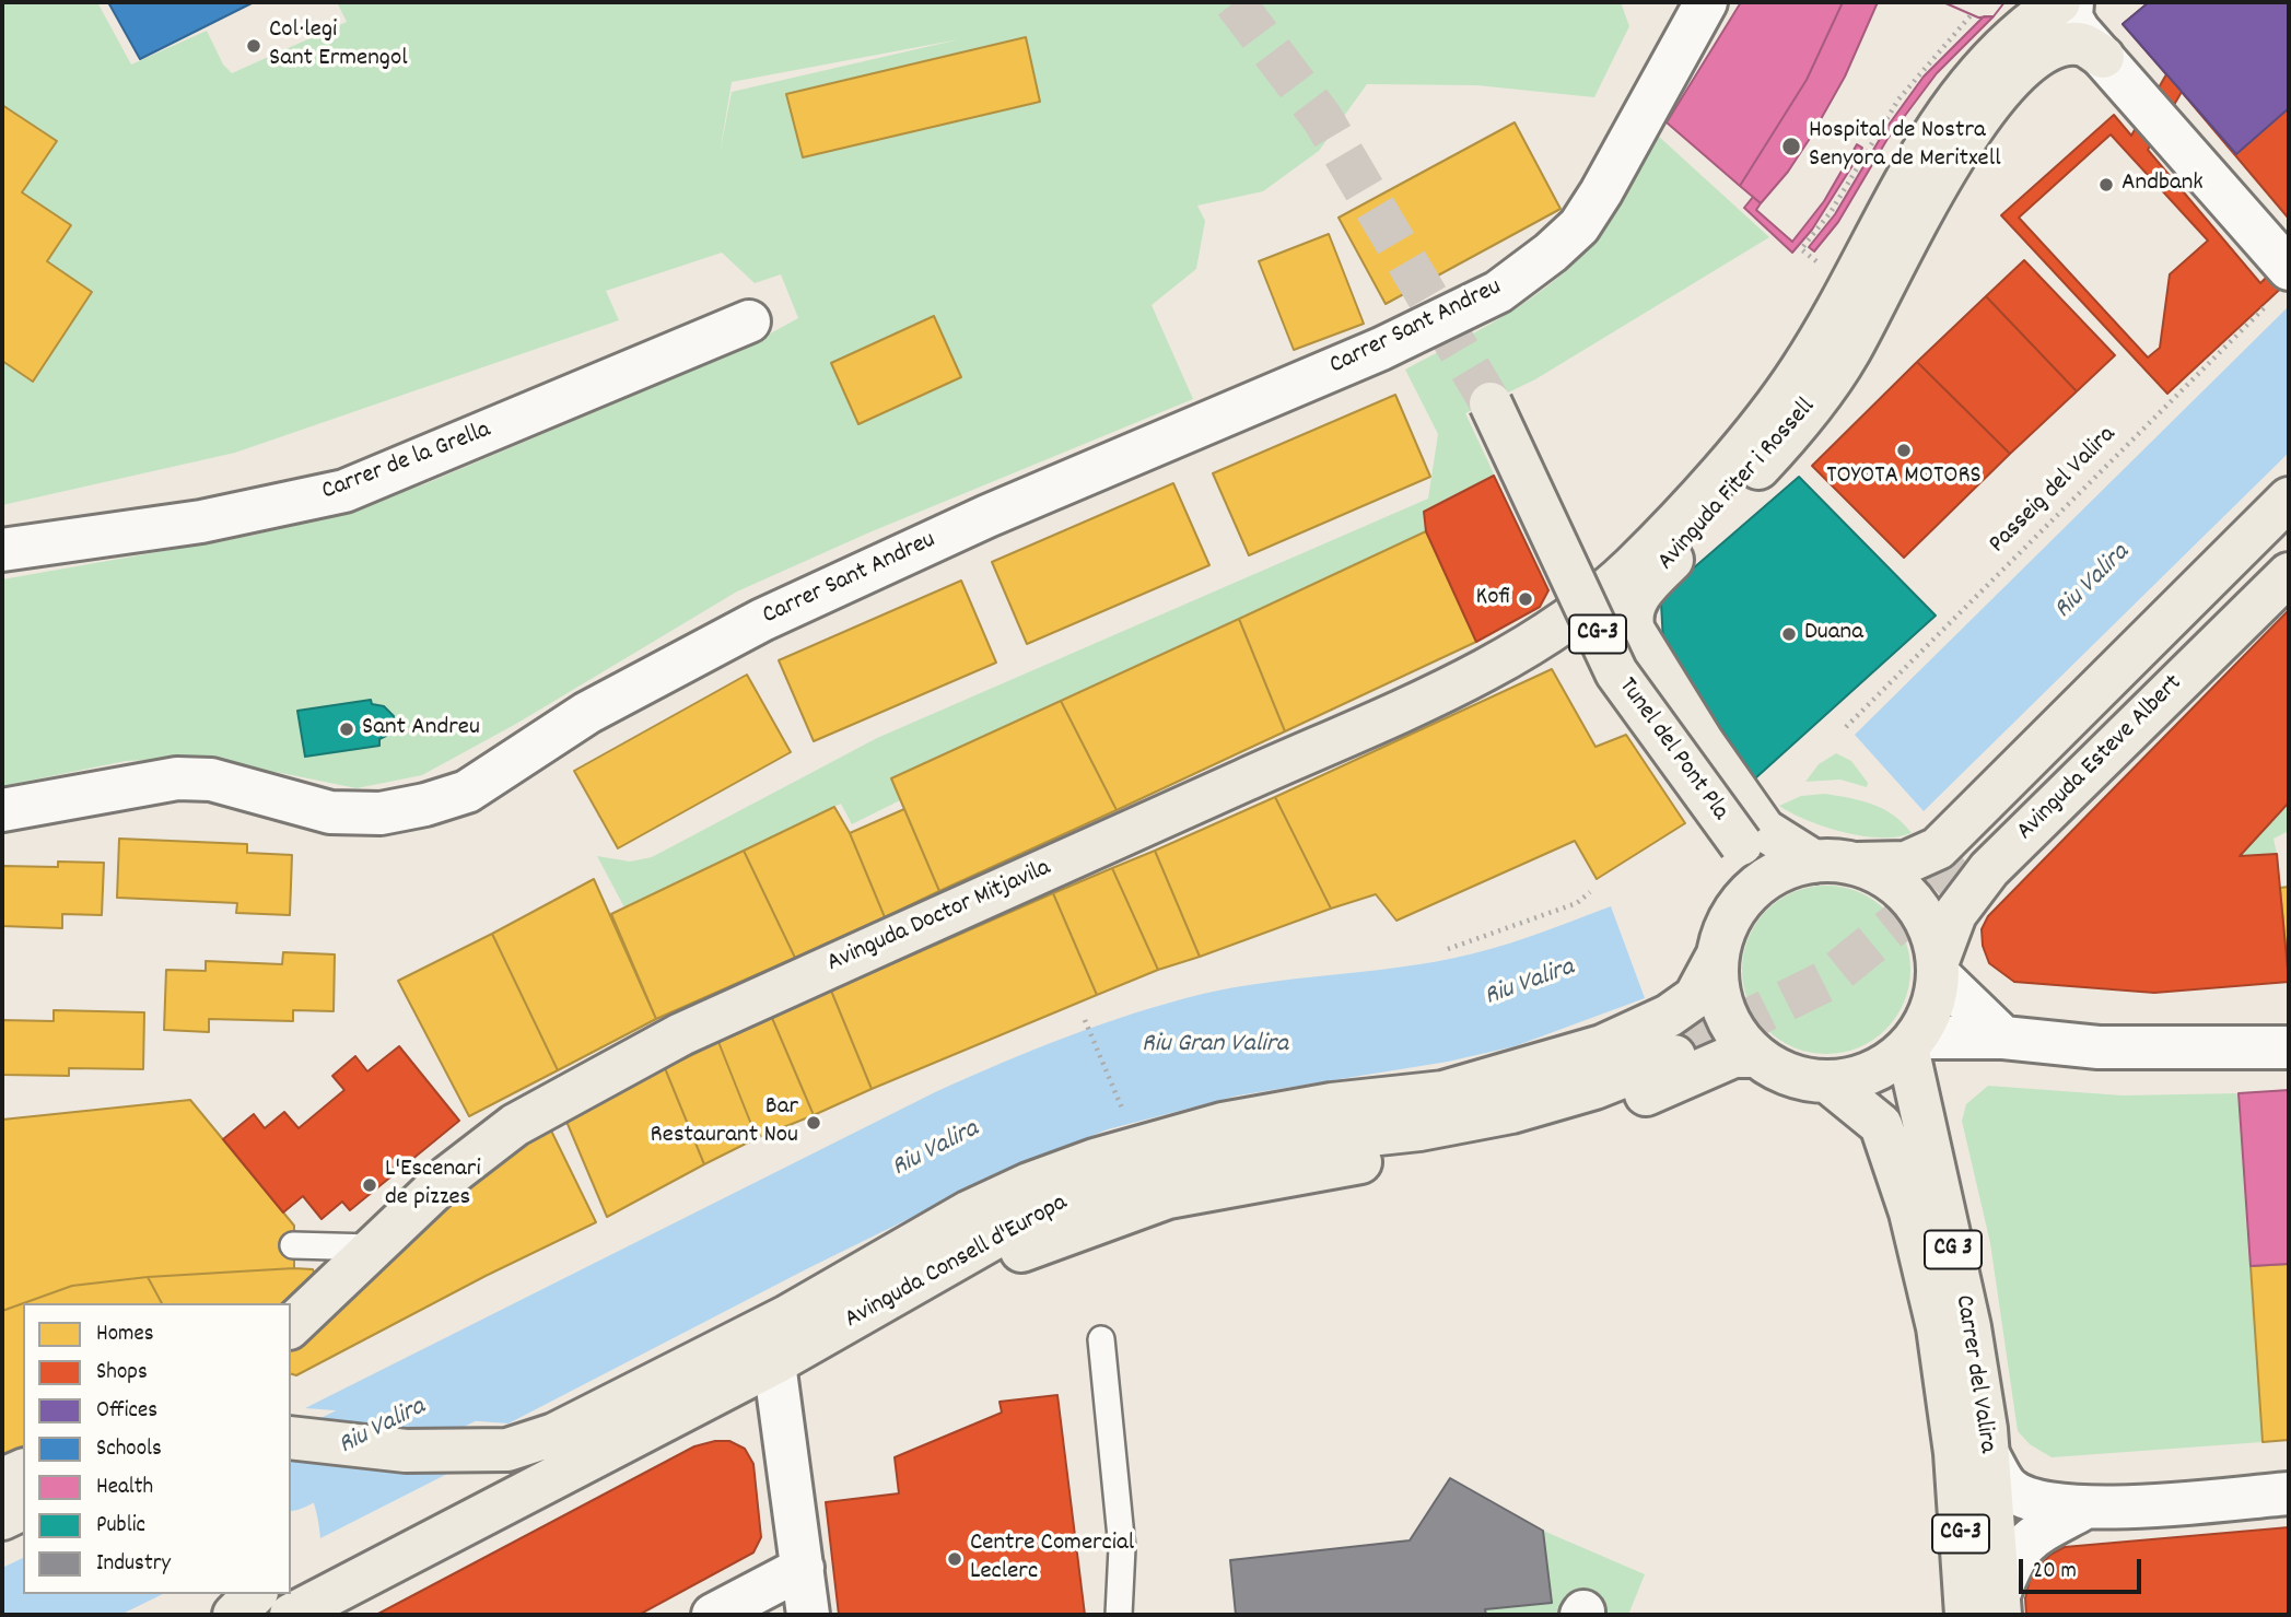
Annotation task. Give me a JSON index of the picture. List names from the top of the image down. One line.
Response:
{"streets":{"main road":["Avinguda Fiter i Rossell","CG-3","Tunel del Pont Pla","Avinguda Esteve Albert","Avinguda Doctor Mitjavila","CG 3","Avinguda Consell d'Europa","Carrer del Valira"],"street":["Carrer Sant Andreu","Carrer de la Grella"],"path":["Passeig del Valira"]},"crossings":[["Avinguda Fiter i Rossell","Avinguda Doctor Mitjavila"],["CG-3","Tunel del Pont Pla"],["CG-3","Avinguda Esteve Albert"],["CG-3","Avinguda Consell d'Europa"],["CG-3","Carrer del Valira"],["Tunel del Pont Pla","Avinguda Esteve Albert"],["Tunel del Pont Pla","Avinguda Consell d'Europa"],["Tunel del Pont Pla","Carrer del Valira"],["Avinguda Esteve Albert","Avinguda Consell d'Europa"],["Avinguda Esteve Albert","Carrer del Valira"],["Avinguda Consell d'Europa","Carrer del Valira"]],"water":["Riu Valira","Riu Gran Valira"],"places":["Col·legi Sant Ermengol","Hospital de Nostra Senyora de Meritxell","Andbank","TOYOTA MOTORS","Kofi","Duana","Sant Andreu","Bar Restaurant Nou","L'Escenari de pizzes","Centre Comercial Leclerc"],"legend":["Homes","Shops","Offices","Schools","Health","Public","Industry"],"scale_bar":"20 m"}
